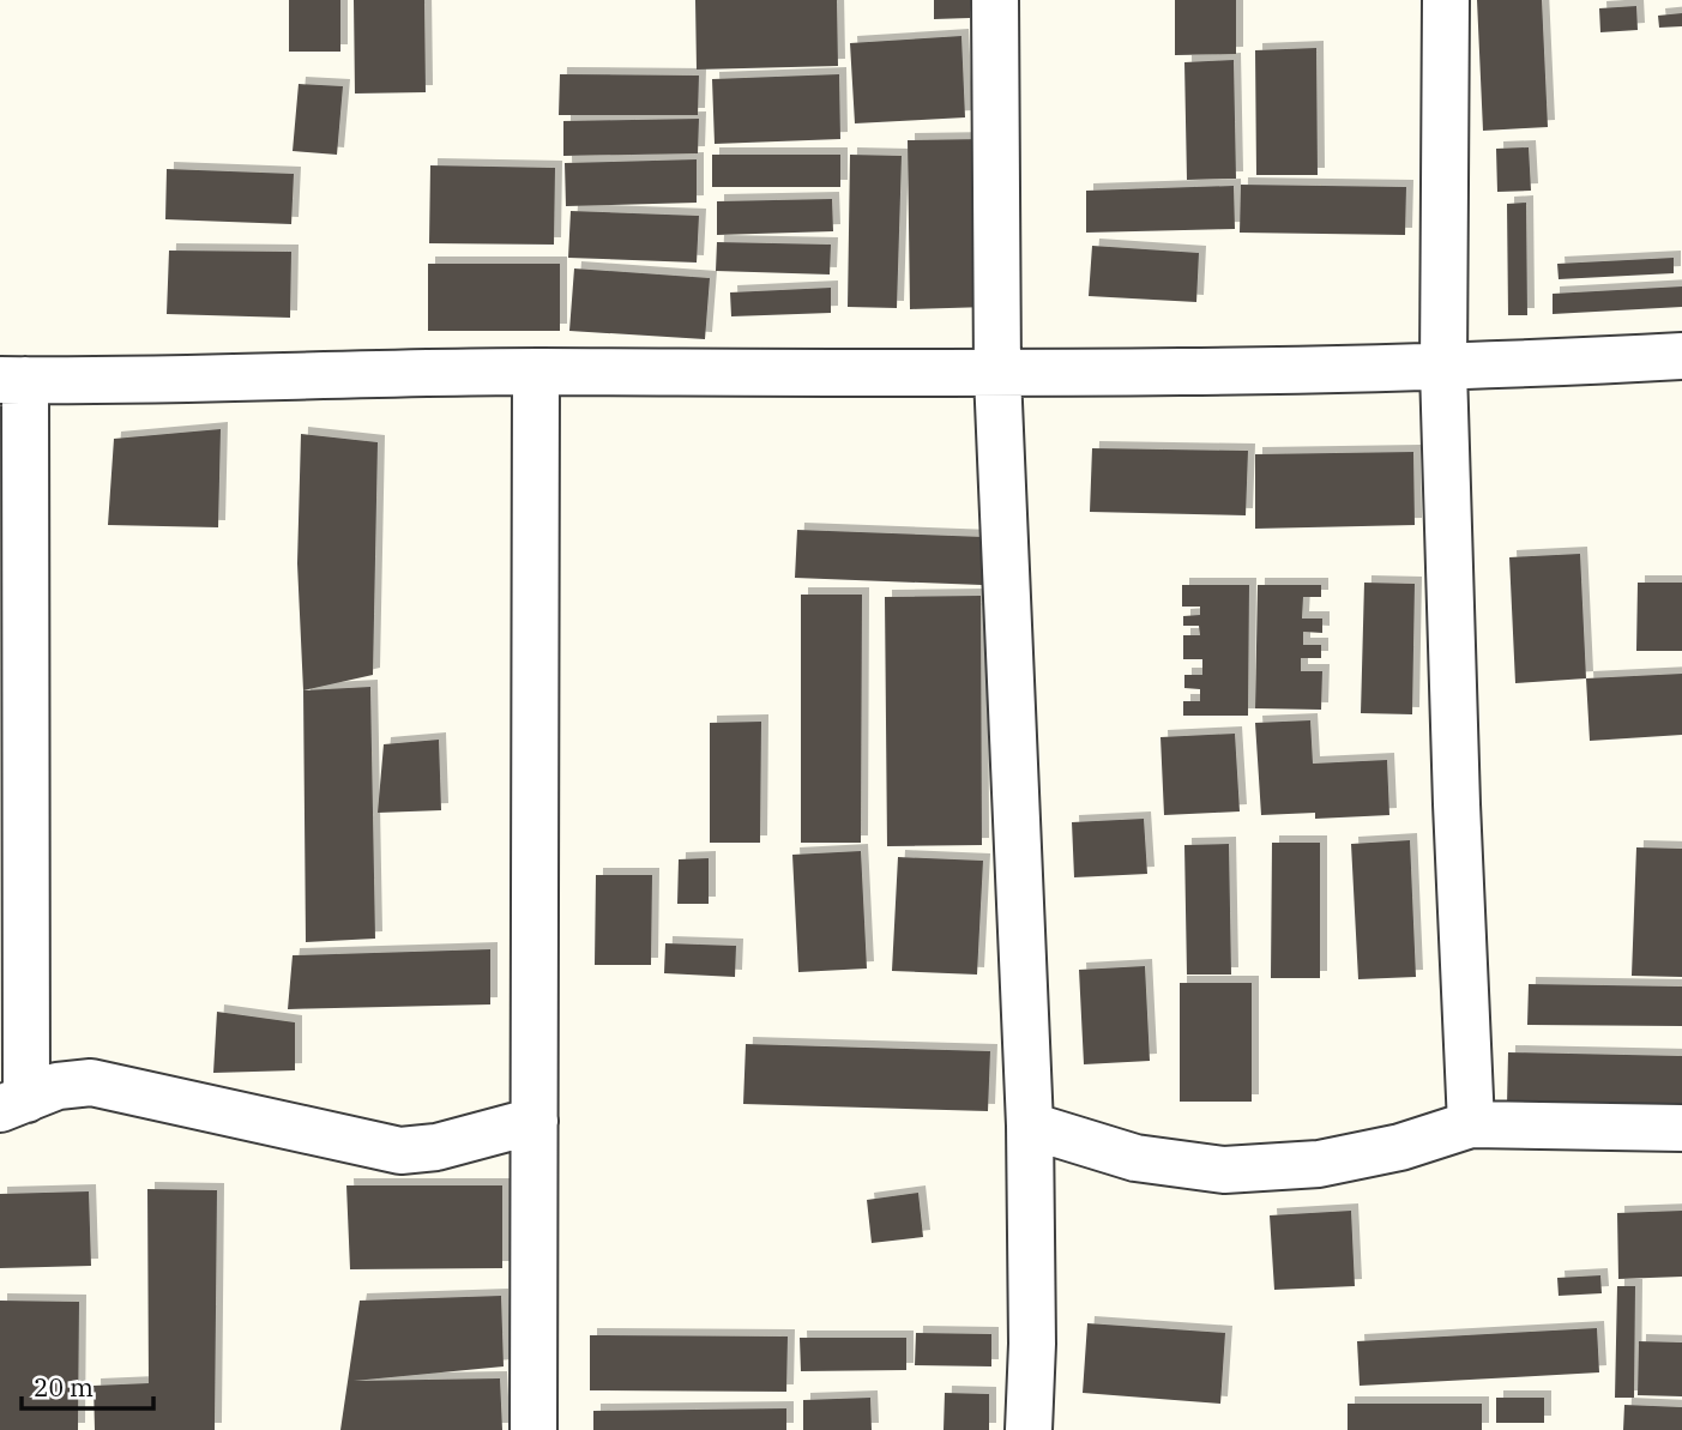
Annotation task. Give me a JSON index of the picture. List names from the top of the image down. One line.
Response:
{"scale_bar":"20 m"}
